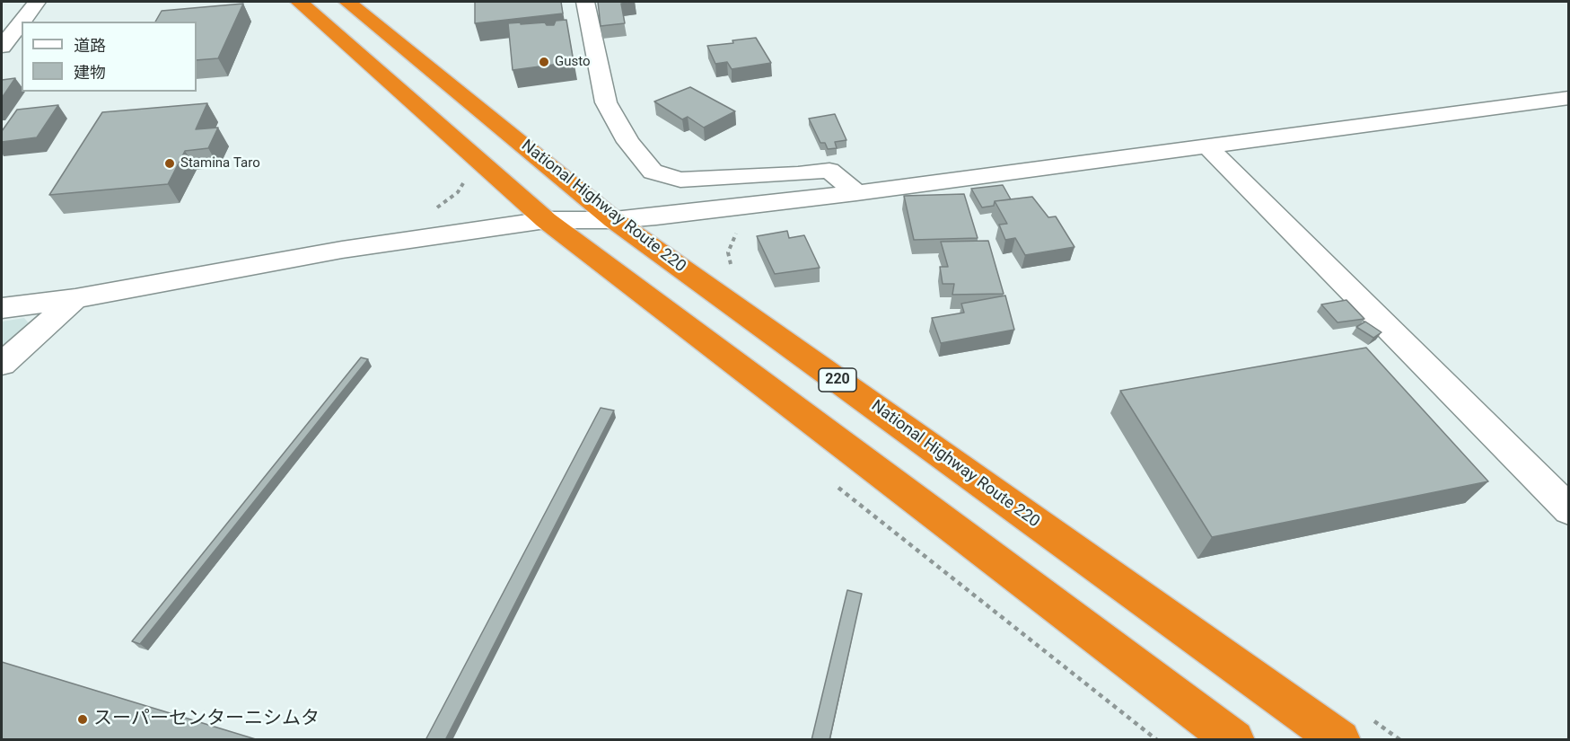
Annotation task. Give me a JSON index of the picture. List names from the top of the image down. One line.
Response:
{"streets":{"highway":["National Highway Route 220","220"]},"places":["Gusto","Stamina Taro","スーパーセンターニシムタ"],"legend":["道路","建物"]}
